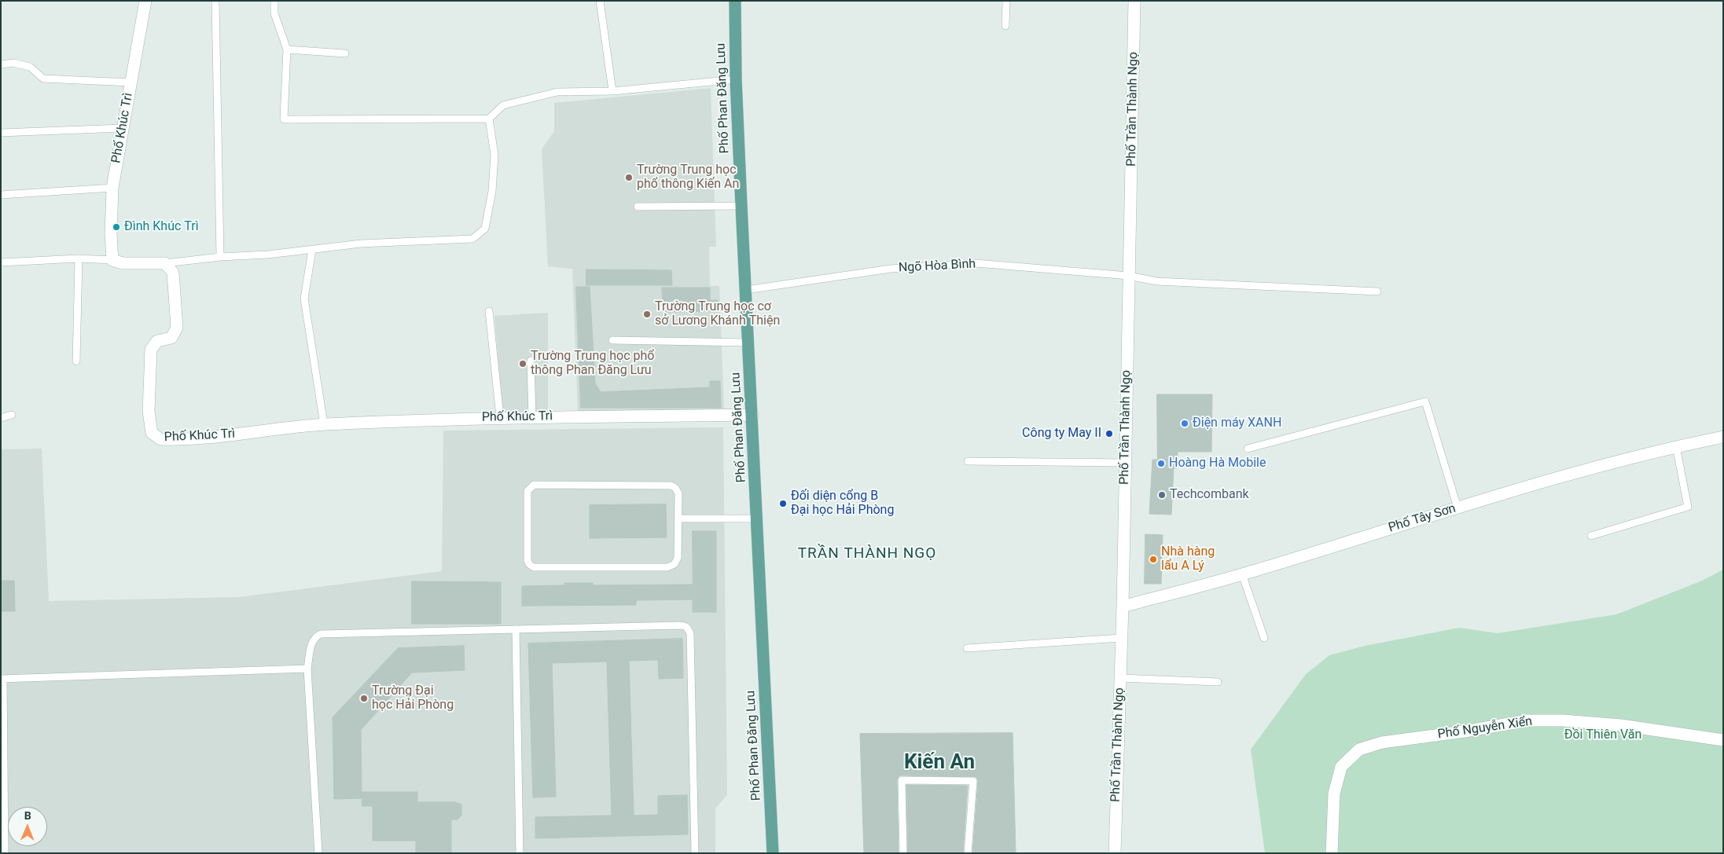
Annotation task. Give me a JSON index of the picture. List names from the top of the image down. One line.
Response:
{"streets":{"main road":["Phố Phan Đăng Lưu"],"street":["Phố Trần Thành Ngọ","Phố Khúc Trì","Phố Tây Sơn","Phố Nguyễn Xiển"],"lane":["Ngõ Hòa Bình"]},"crossings":[["Phố Phan Đăng Lưu","Phố Khúc Trì"],["Phố Phan Đăng Lưu","Ngõ Hòa Bình"],["Phố Trần Thành Ngọ","Ngõ Hòa Bình"],["Phố Trần Thành Ngọ","Phố Tây Sơn"]],"districts":["TRẦN THÀNH NGỌ","Kiến An"],"parks":["Đồi Thiên Văn"],"places":["Trường Trung học phổ thông Kiến An","Đình Khúc Trì","Trường Trung học cơ sở Lương Khánh Thiện","Trường Trung học phổ thông Phan Đăng Lưu","Điện máy XANH","Công ty May II","Hoàng Hà Mobile","Techcombank","Đối diện cổng B Đại học Hải Phòng","Nhà hàng lẩu A Lý","Trường Đại học Hải Phòng"],"north":"top"}
